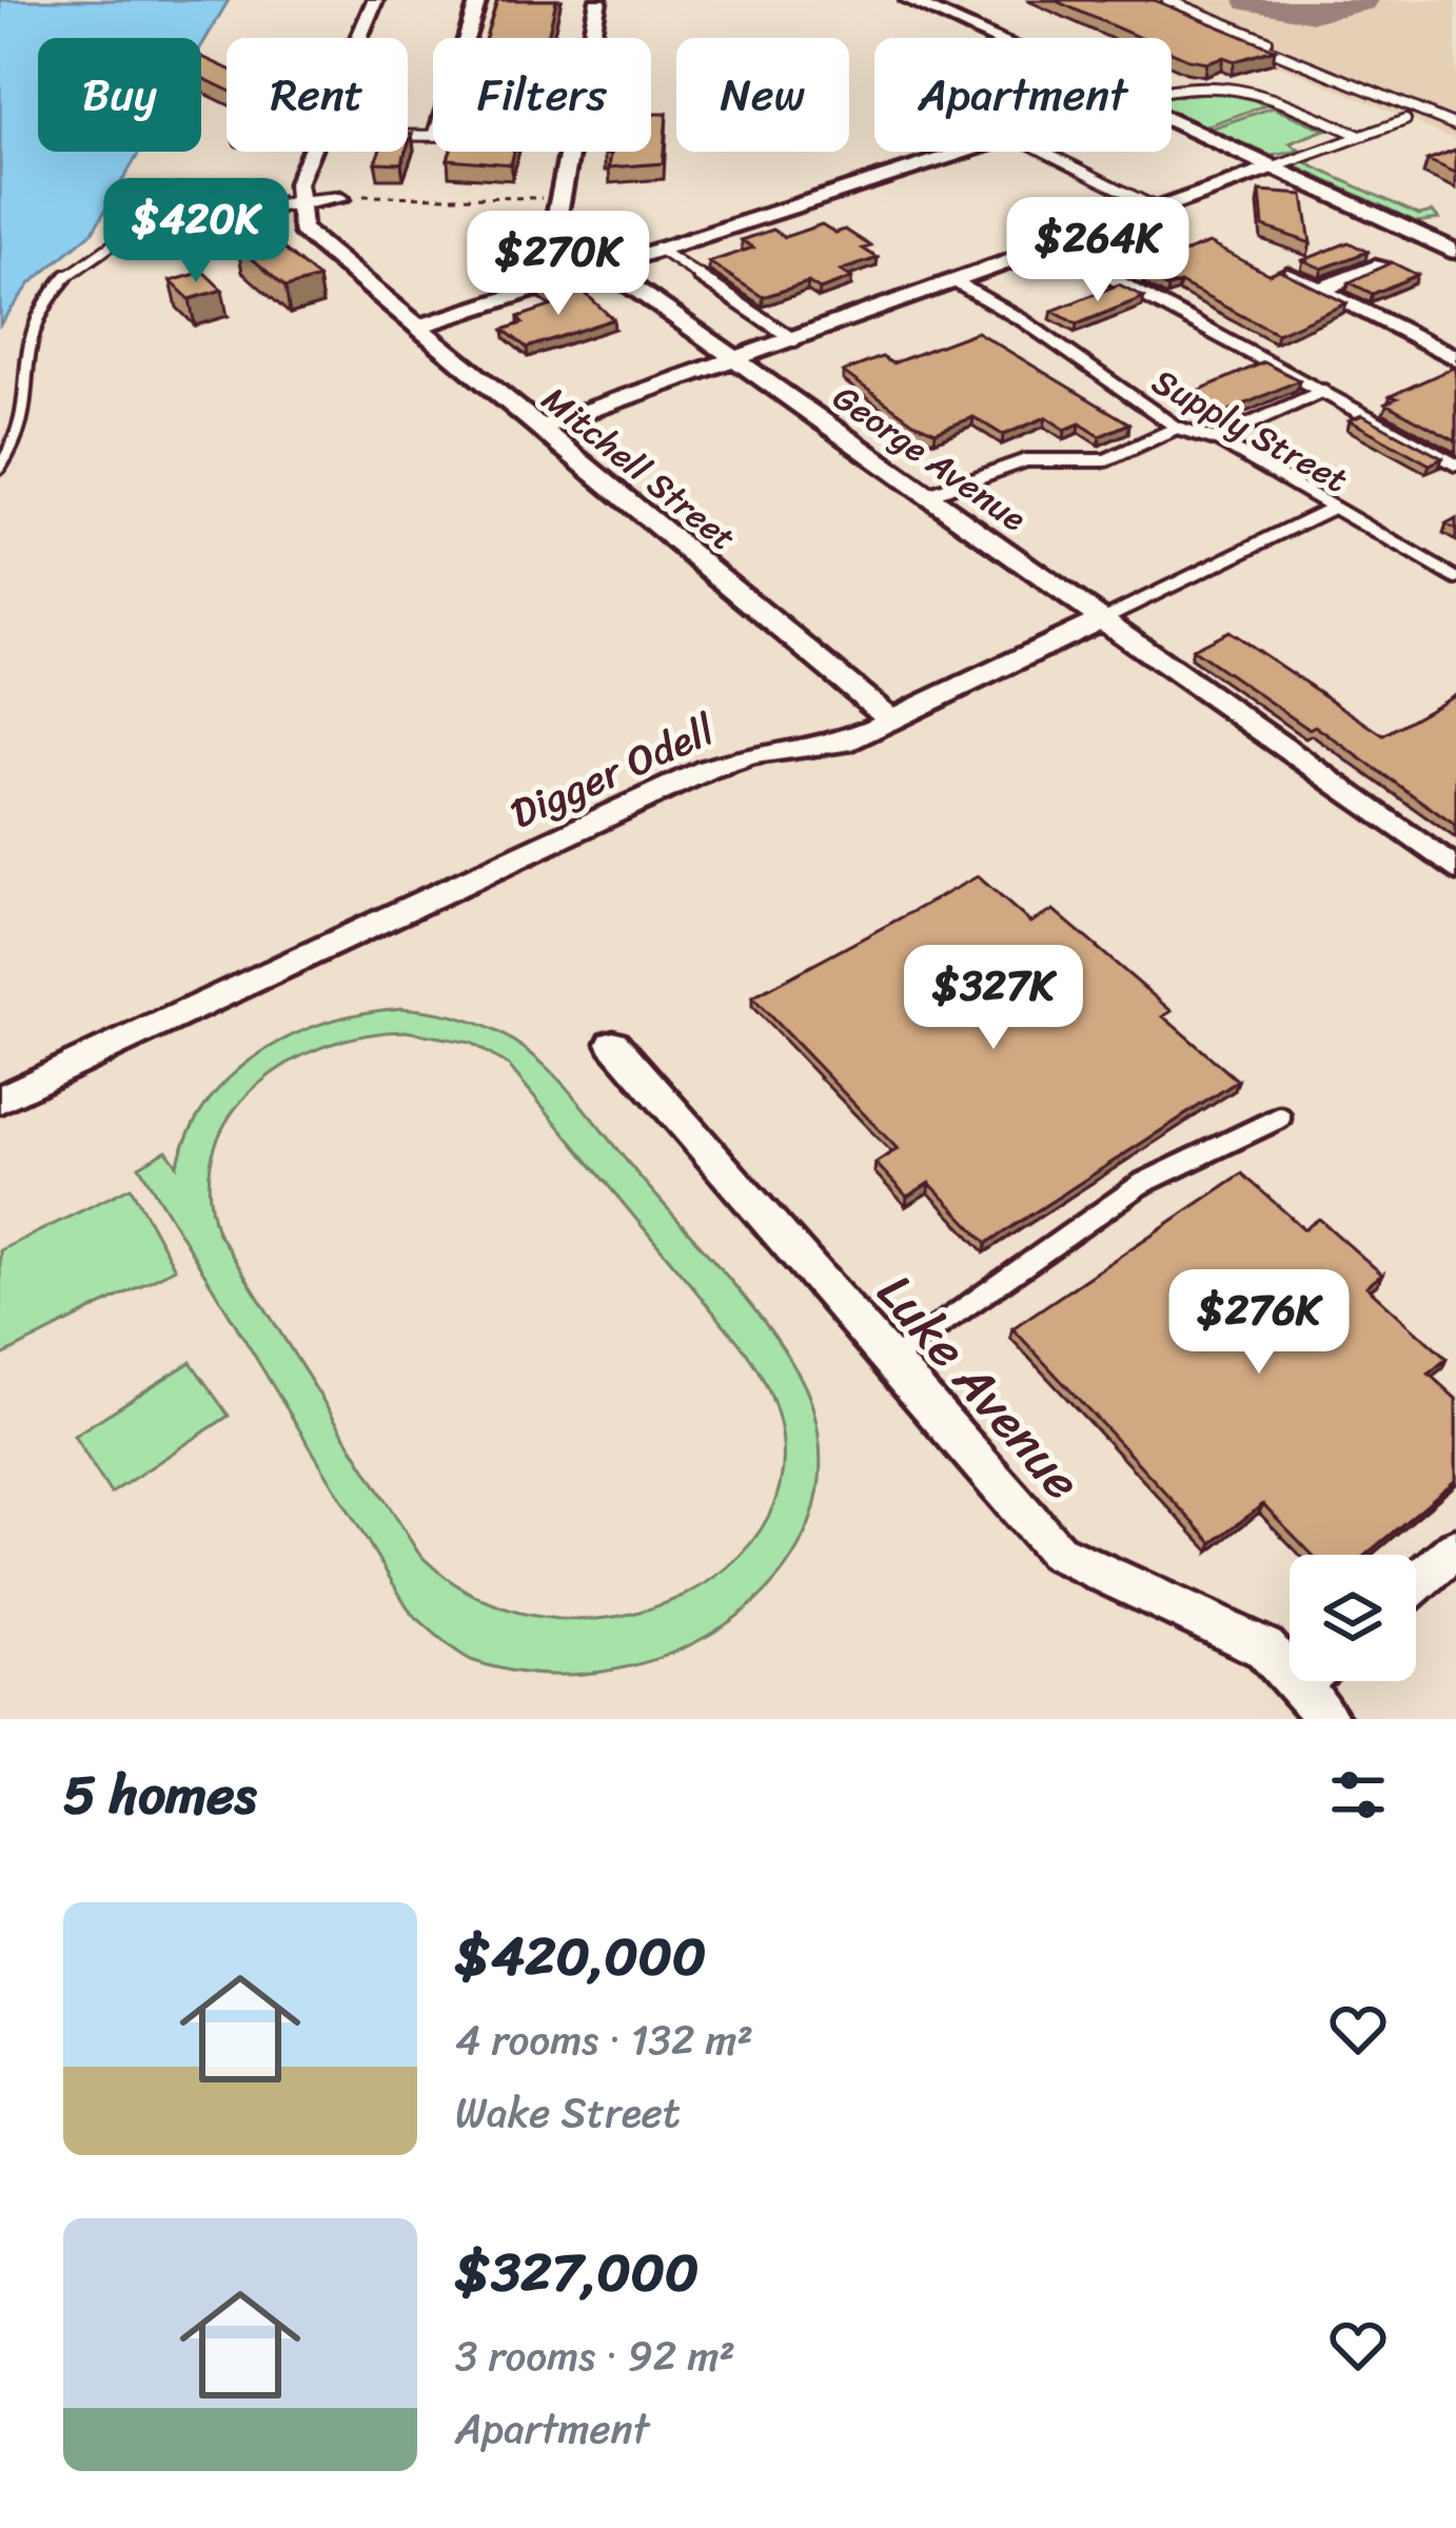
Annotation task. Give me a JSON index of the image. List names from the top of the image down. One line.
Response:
{"streets":{"street":["George Avenue","Mitchell Street","Digger Odell","Luke Avenue"],"lane":["Supply Street"]},"crossings":[["Supply Street","Digger Odell"],["George Avenue","Digger Odell"],["Mitchell Street","Digger Odell"]],"page":{"chip":["Buy","Rent","Filters","New","Apartment"],"price":["$420K","$264K","$270K","$327K","$276K"],"heading":"5 homes","list":[{"name":"$420,000","note":"4 rooms · 132 m² · Wake Street"},{"name":"$327,000","note":"3 rooms · 92 m² · Apartment"}]}}
